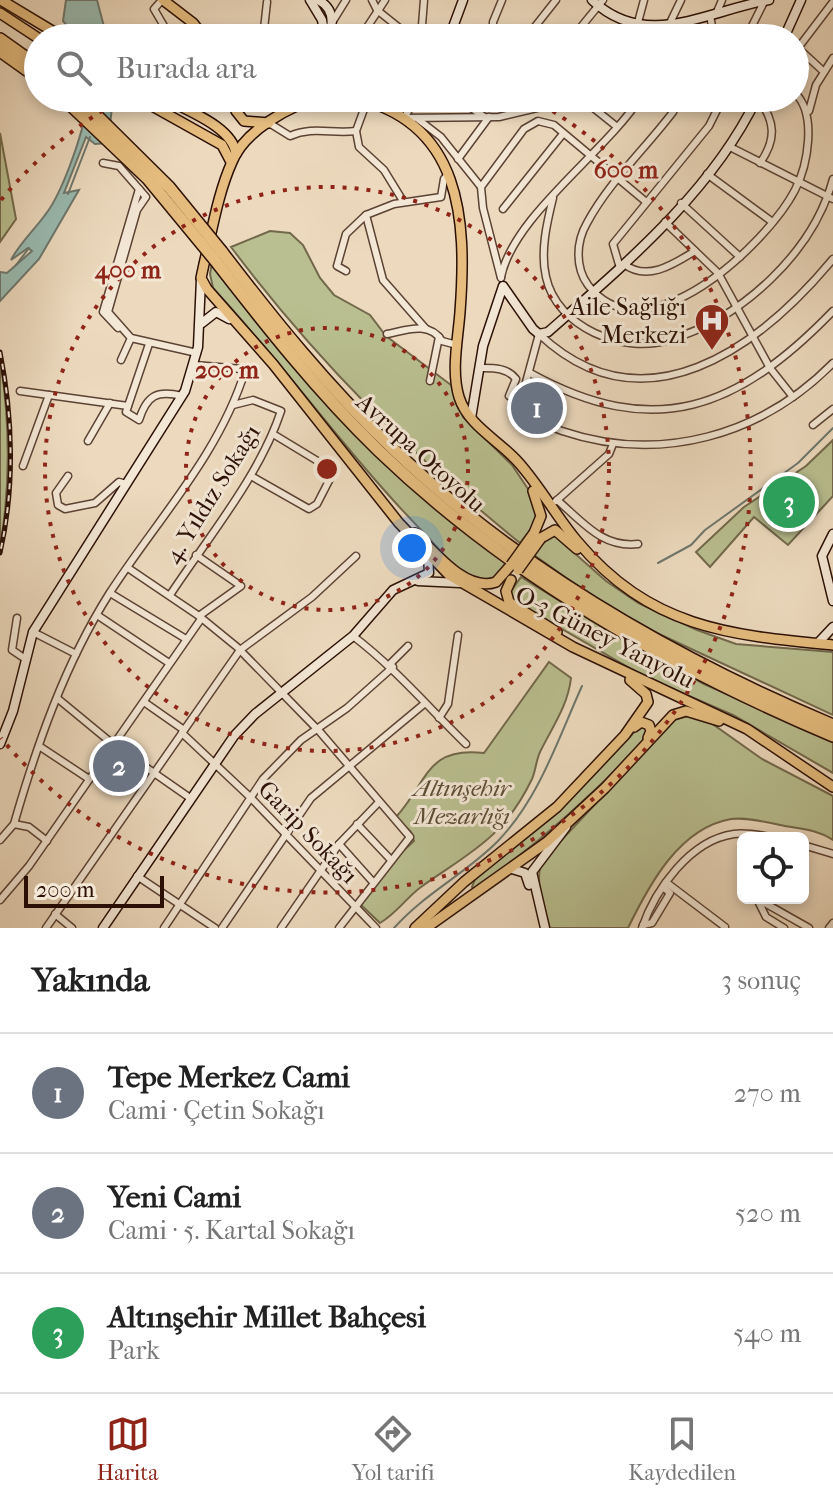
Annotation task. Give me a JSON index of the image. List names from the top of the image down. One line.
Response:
{"streets":{"highway":["Avrupa Otoyolu"],"main road":["O-3 Güney Yanyolu"],"street":["4. Yıldız Sokağı","Garip Sokağı"]},"parks":["Altınşehir Mezarlığı"],"places":{"hospital":["Aile Sağlığı Merkezi"]},"scale_bar":"200 m","page":{"search":"Burada ara","pins":["1","3","2"],"scale":"200 m","heading":["Yakında","3 sonuç"],"list":[{"mark":"1","name":"Tepe Merkez Cami","note":"Cami · Çetin Sokağı","value":"270 m"},{"mark":"2","name":"Yeni Cami","note":"Cami · 5. Kartal Sokağı","value":"520 m"},{"mark":"3","name":"Altınşehir Millet Bahçesi","note":"Park","value":"540 m"}],"nav":["Harita","Yol tarifi","Kaydedilen"]},"rings":["600 m","400 m","200 m"]}
